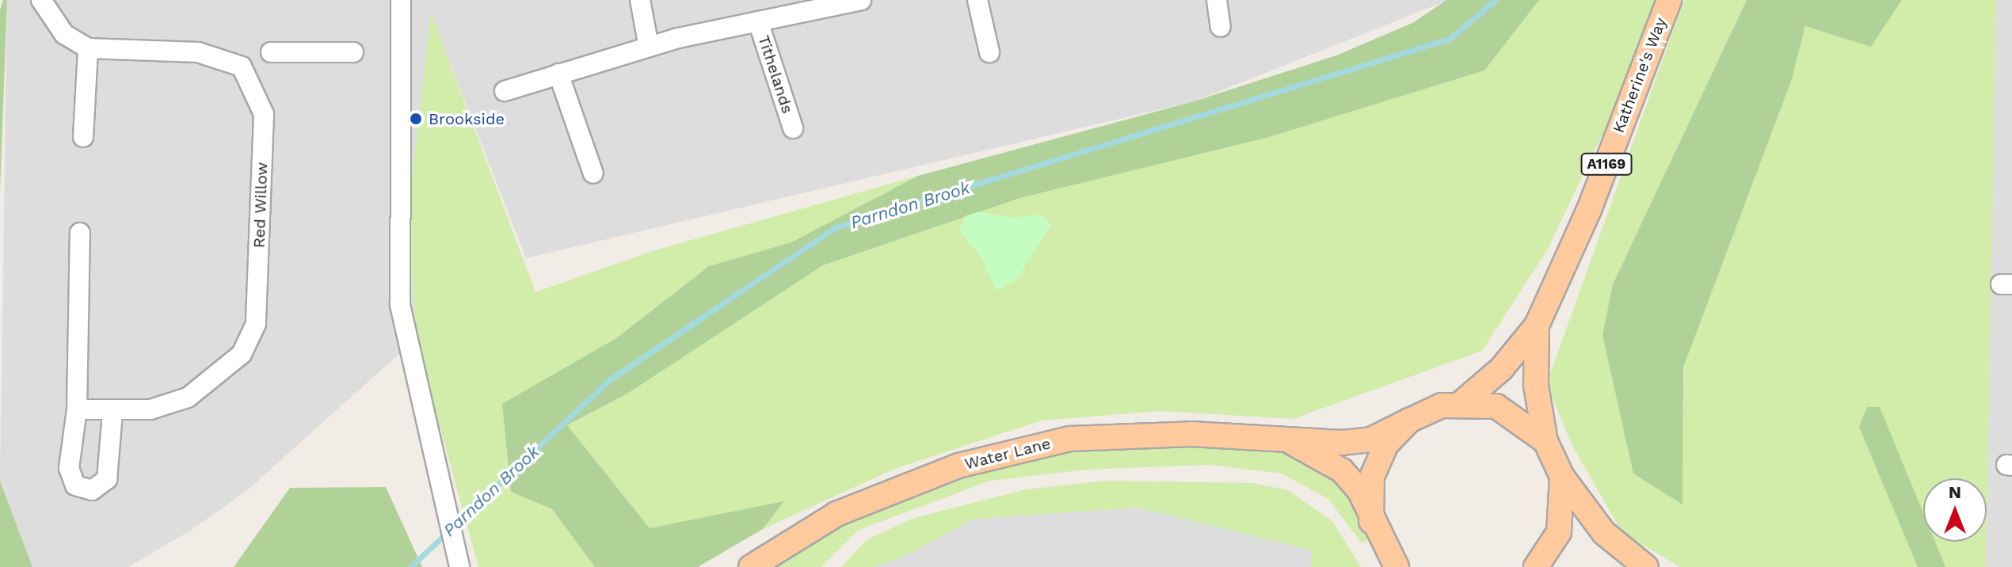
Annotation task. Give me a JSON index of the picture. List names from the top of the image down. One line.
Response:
{"streets":{"main road":["Katherine's Way","A1169","Water Lane"],"street":["Tithelands","Red Willow"]},"crossings":[["Katherine's Way","Water Lane"]],"water":["Parndon Brook"],"places":["Brookside"],"north":"top"}
